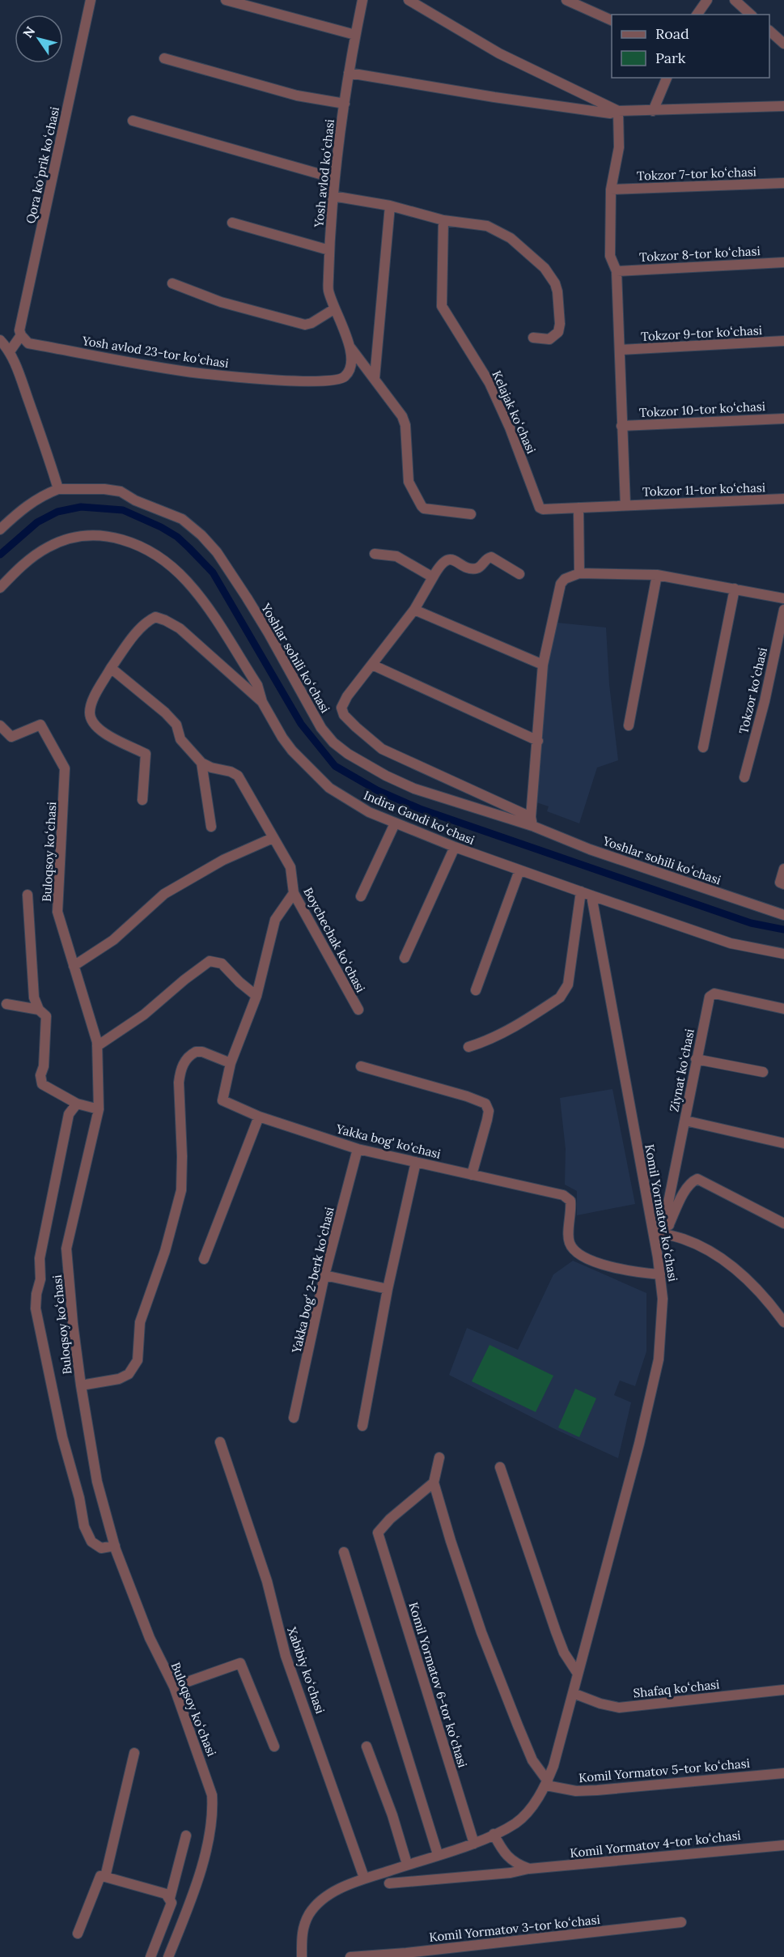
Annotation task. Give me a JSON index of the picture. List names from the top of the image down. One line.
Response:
{"streets":{"street":["Qora koʻprik koʻchasi","Yosh avlod koʻchasi","Tokzor 7-tor koʻchasi","Tokzor 8-tor koʻchasi","Tokzor 9-tor koʻchasi","Yosh avlod 23-tor koʻchasi","Tokzor 10-tor koʻchasi","Kelajak koʻchasi","Tokzor 11-tor koʻchasi","Yoshlar sohili koʻchasi","Tokzor koʻchasi","Indira Gandi koʻchasi","Buloqsoy koʻchasi","Boychechak koʻchasi","Ziynat koʻchasi","Yakka bog' ko'chasi","Komil Yormatov koʻchasi","Yakka bogʻ 2-berk koʻchasi","Xabibiy koʻchasi","Komil Yormatov 6-tor koʻchasi","Shafaq koʻchasi","Komil Yormatov 5-tor koʻchasi","Komil Yormatov 4-tor koʻchasi","Komil Yormatov 3-tor koʻchasi"]},"crossings":[["Qora koʻprik koʻchasi","Yosh avlod 23-tor koʻchasi"],["Yosh avlod koʻchasi","Yosh avlod 23-tor koʻchasi"],["Kelajak koʻchasi","Tokzor 11-tor koʻchasi"],["Indira Gandi koʻchasi","Komil Yormatov koʻchasi"],["Boychechak koʻchasi","Yakka bog' ko'chasi"],["Yakka bog' ko'chasi","Komil Yormatov koʻchasi"],["Yakka bog' ko'chasi","Yakka bogʻ 2-berk koʻchasi"],["Komil Yormatov koʻchasi","Xabibiy koʻchasi"],["Komil Yormatov koʻchasi","Komil Yormatov 6-tor koʻchasi"],["Komil Yormatov koʻchasi","Shafaq koʻchasi"],["Komil Yormatov koʻchasi","Komil Yormatov 5-tor koʻchasi"]],"legend":["Road","Park"],"north":"top left"}
